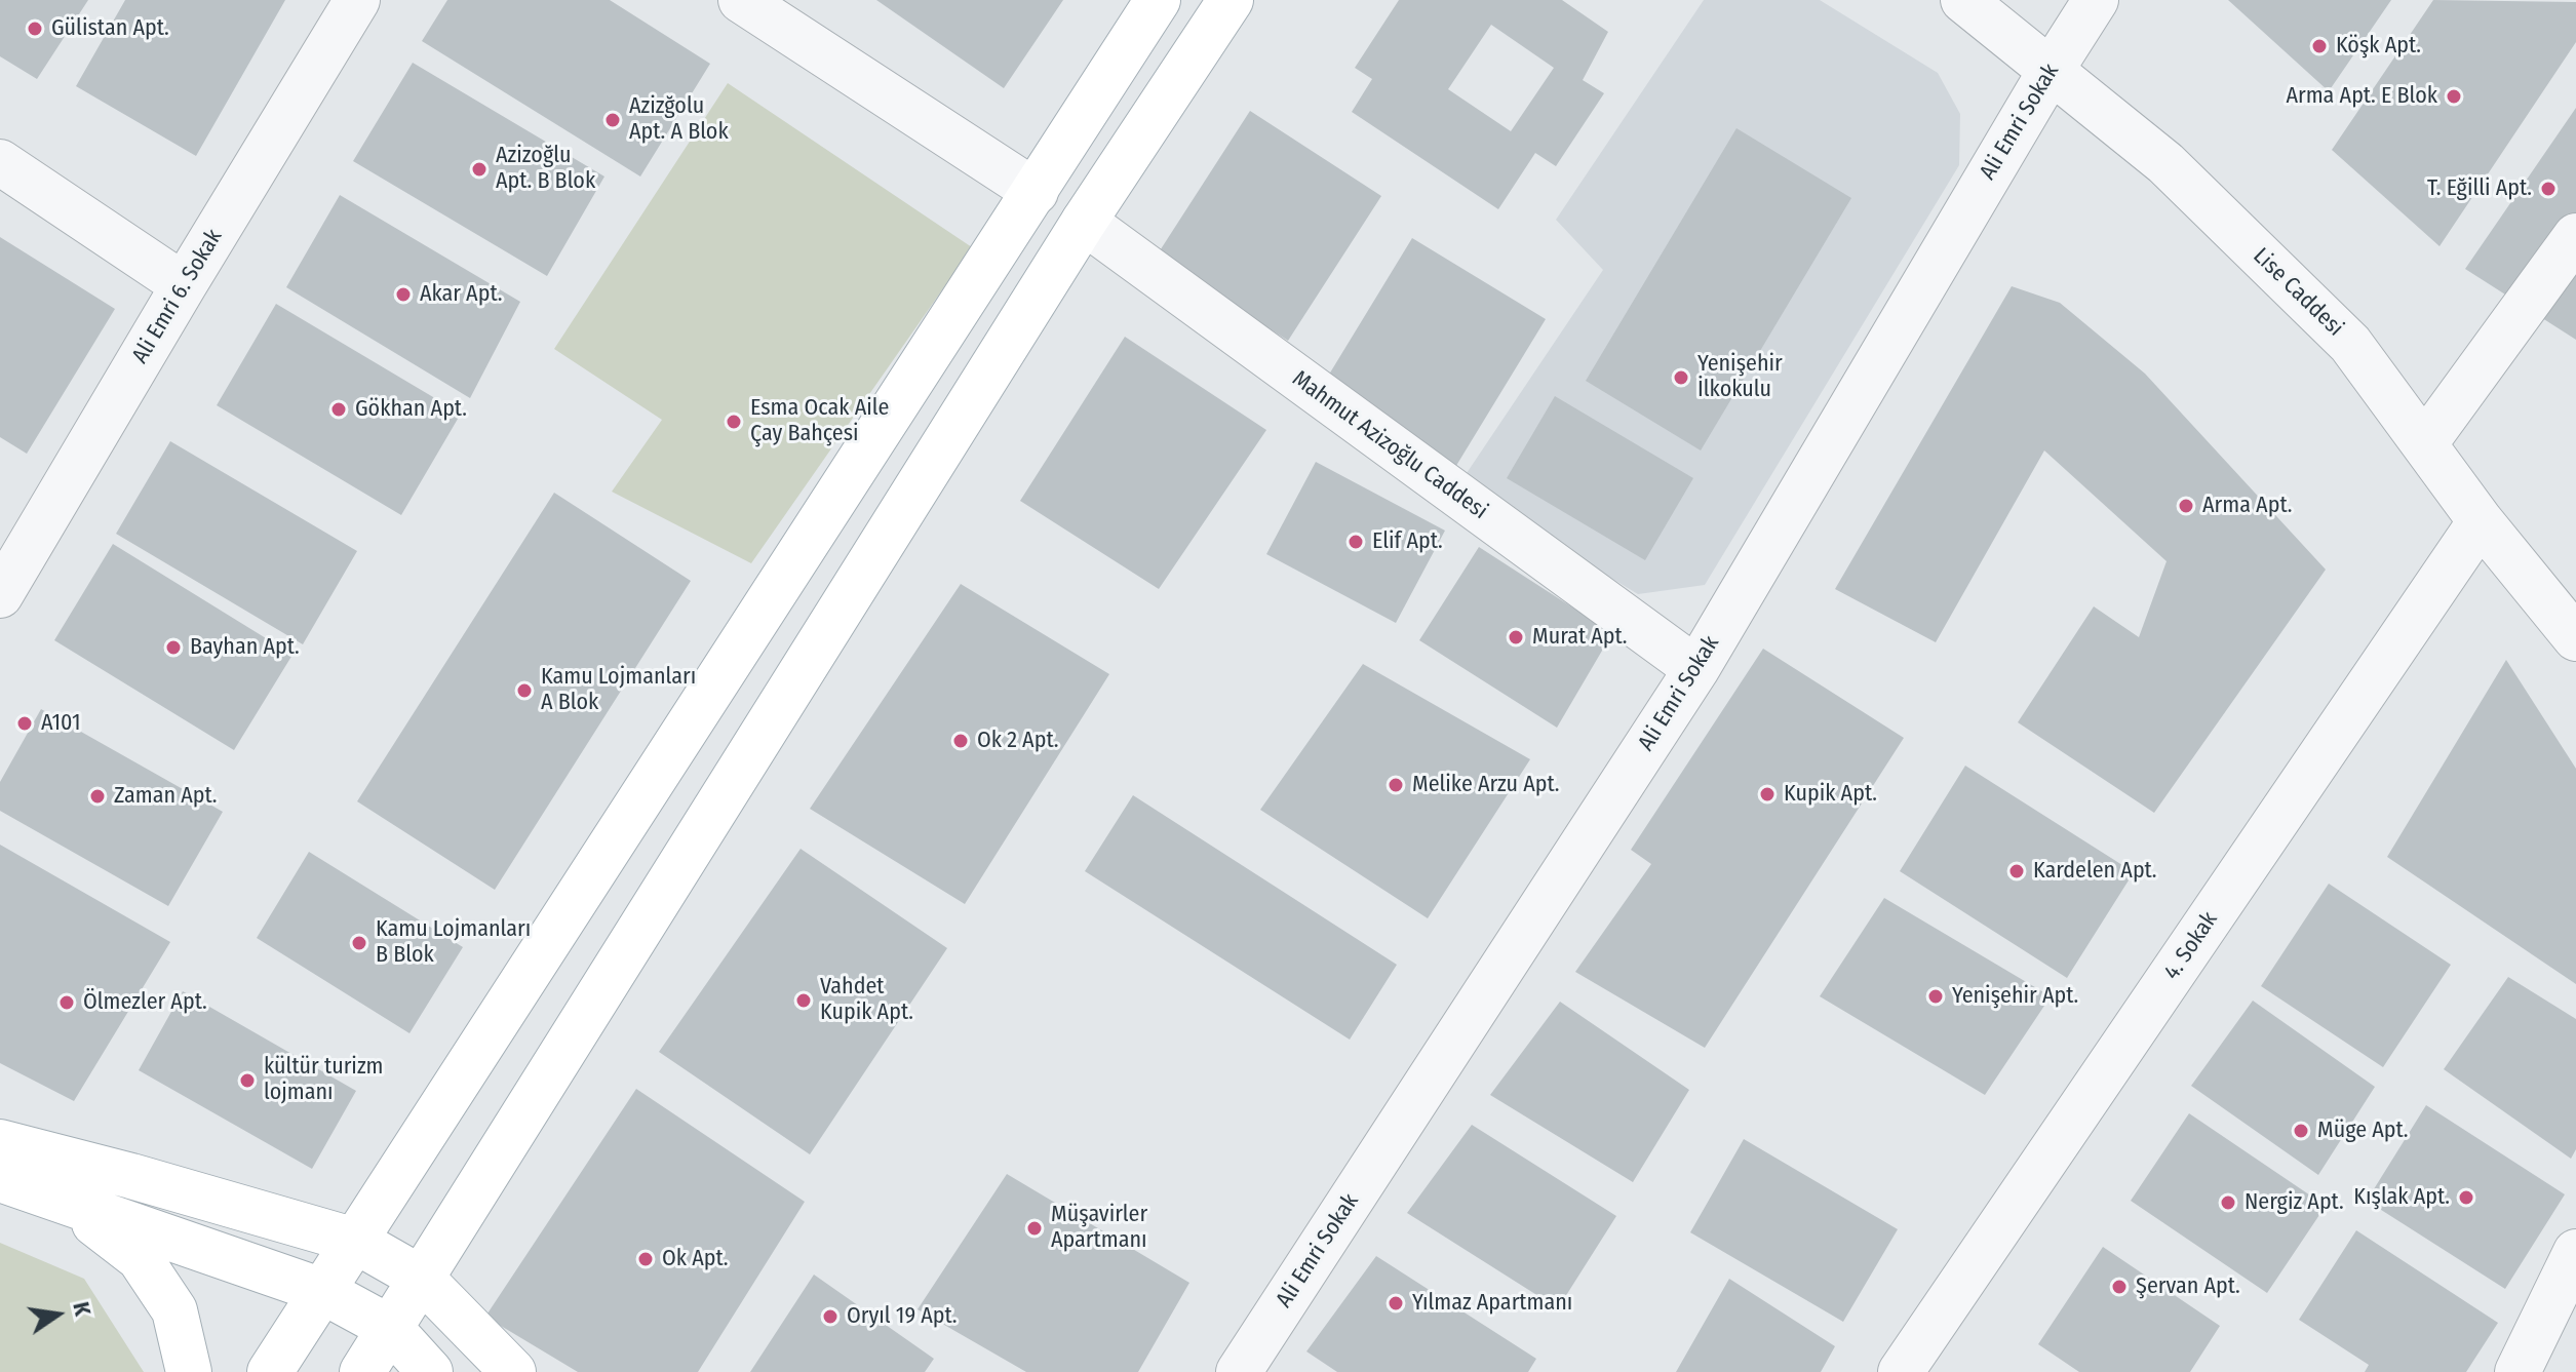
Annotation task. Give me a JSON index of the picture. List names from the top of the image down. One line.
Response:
{"streets":{"street":["Ali Emri Sokak","Lise Caddesi","Ali Emri 6. Sokak","Mahmut Azizoğlu Caddesi","4. Sokak"]},"crossings":[["Ali Emri Sokak","Lise Caddesi"],["Ali Emri Sokak","Mahmut Azizoğlu Caddesi"],["Lise Caddesi","4. Sokak"]],"places":["Gülistan Apt.","Köşk Apt.","Arma Apt. E Blok","Azizğolu Apt. A Blok","Azizoğlu Apt. B Blok","T. Eğilli Apt.","Akar Apt.","Yenişehir İlkokulu","Gökhan Apt.","Esma Ocak Aile Çay Bahçesi","Arma Apt.","Elif Apt.","Murat Apt.","Bayhan Apt.","Kamu Lojmanları A Blok","A101","Ok 2 Apt.","Melike Arzu Apt.","Kupik Apt.","Zaman Apt.","Kardelen Apt.","Kamu Lojmanları B Blok","Yenişehir Apt.","Vahdet Kupik Apt.","Ölmezler Apt.","kültür turizm lojmanı","Müge Apt.","Kışlak Apt.","Nergiz Apt.","Müşavirler Apartmanı","Ok Apt.","Şervan Apt.","Yılmaz Apartmanı","Oryıl 19 Apt."],"north":"right"}
